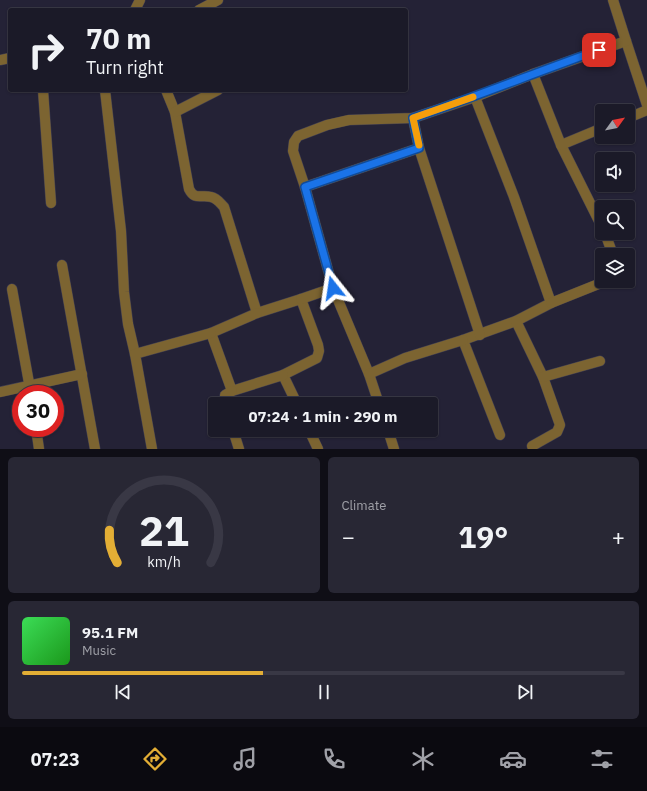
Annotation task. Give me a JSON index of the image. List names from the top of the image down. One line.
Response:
{"north":"top right","page":{"turn":["70 m","Turn right"],"limit":"30","trip":"07:24 · 1 min · 290 m","tile":"Climate","heat":["−","19°","+"],"song":["95.1 FM","Music"],"tabs":"07:23","gauge":["21","km/h"]}}
